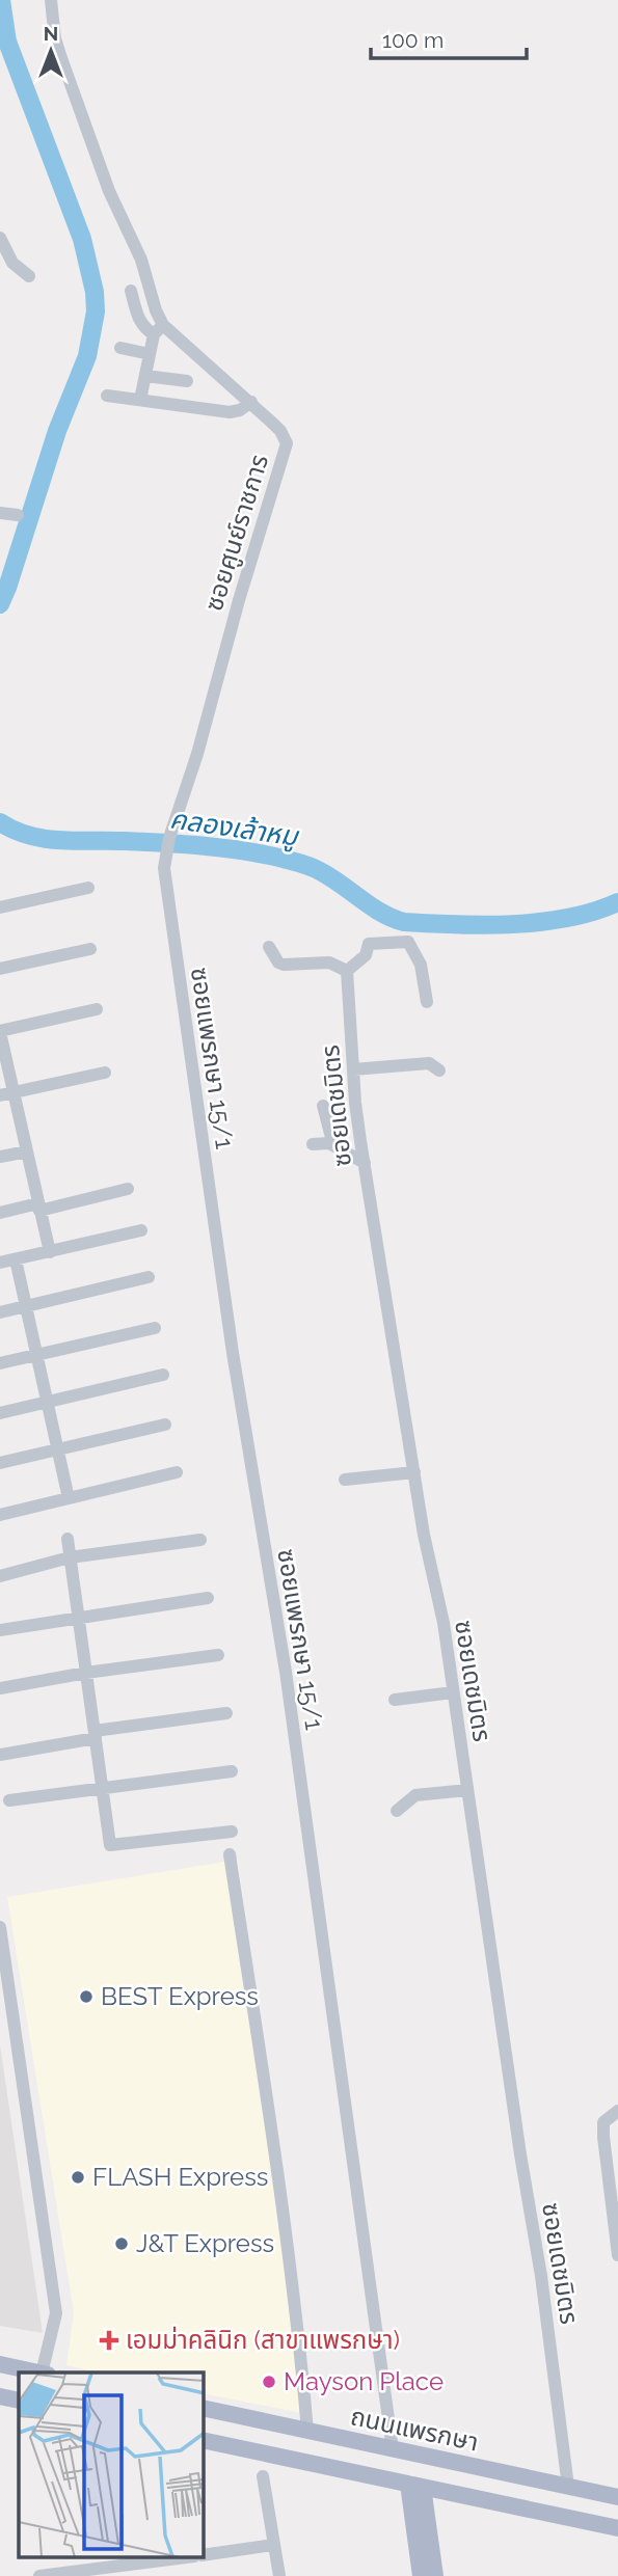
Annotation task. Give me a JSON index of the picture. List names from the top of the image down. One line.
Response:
{"streets":{"main road":["ถนนแพรกษา"],"street":["ซอยศูนย์ราชการ","ซอยแพรกษา 15/1","ซอยเดชมิตร"]},"crossings":[["ซอยศูนย์ราชการ","ซอยแพรกษา 15/1"],["ซอยแพรกษา 15/1","ถนนแพรกษา"],["ซอยเดชมิตร","ถนนแพรกษา"]],"water":["คลองเล้าหมู"],"places":{"other":["BEST Express","FLASH Express","J&T Express","Mayson Place"],"health":["เอมม่าคลินิก (สาขาแพรกษา)"]},"scale_bar":"100 m","north":"top"}
